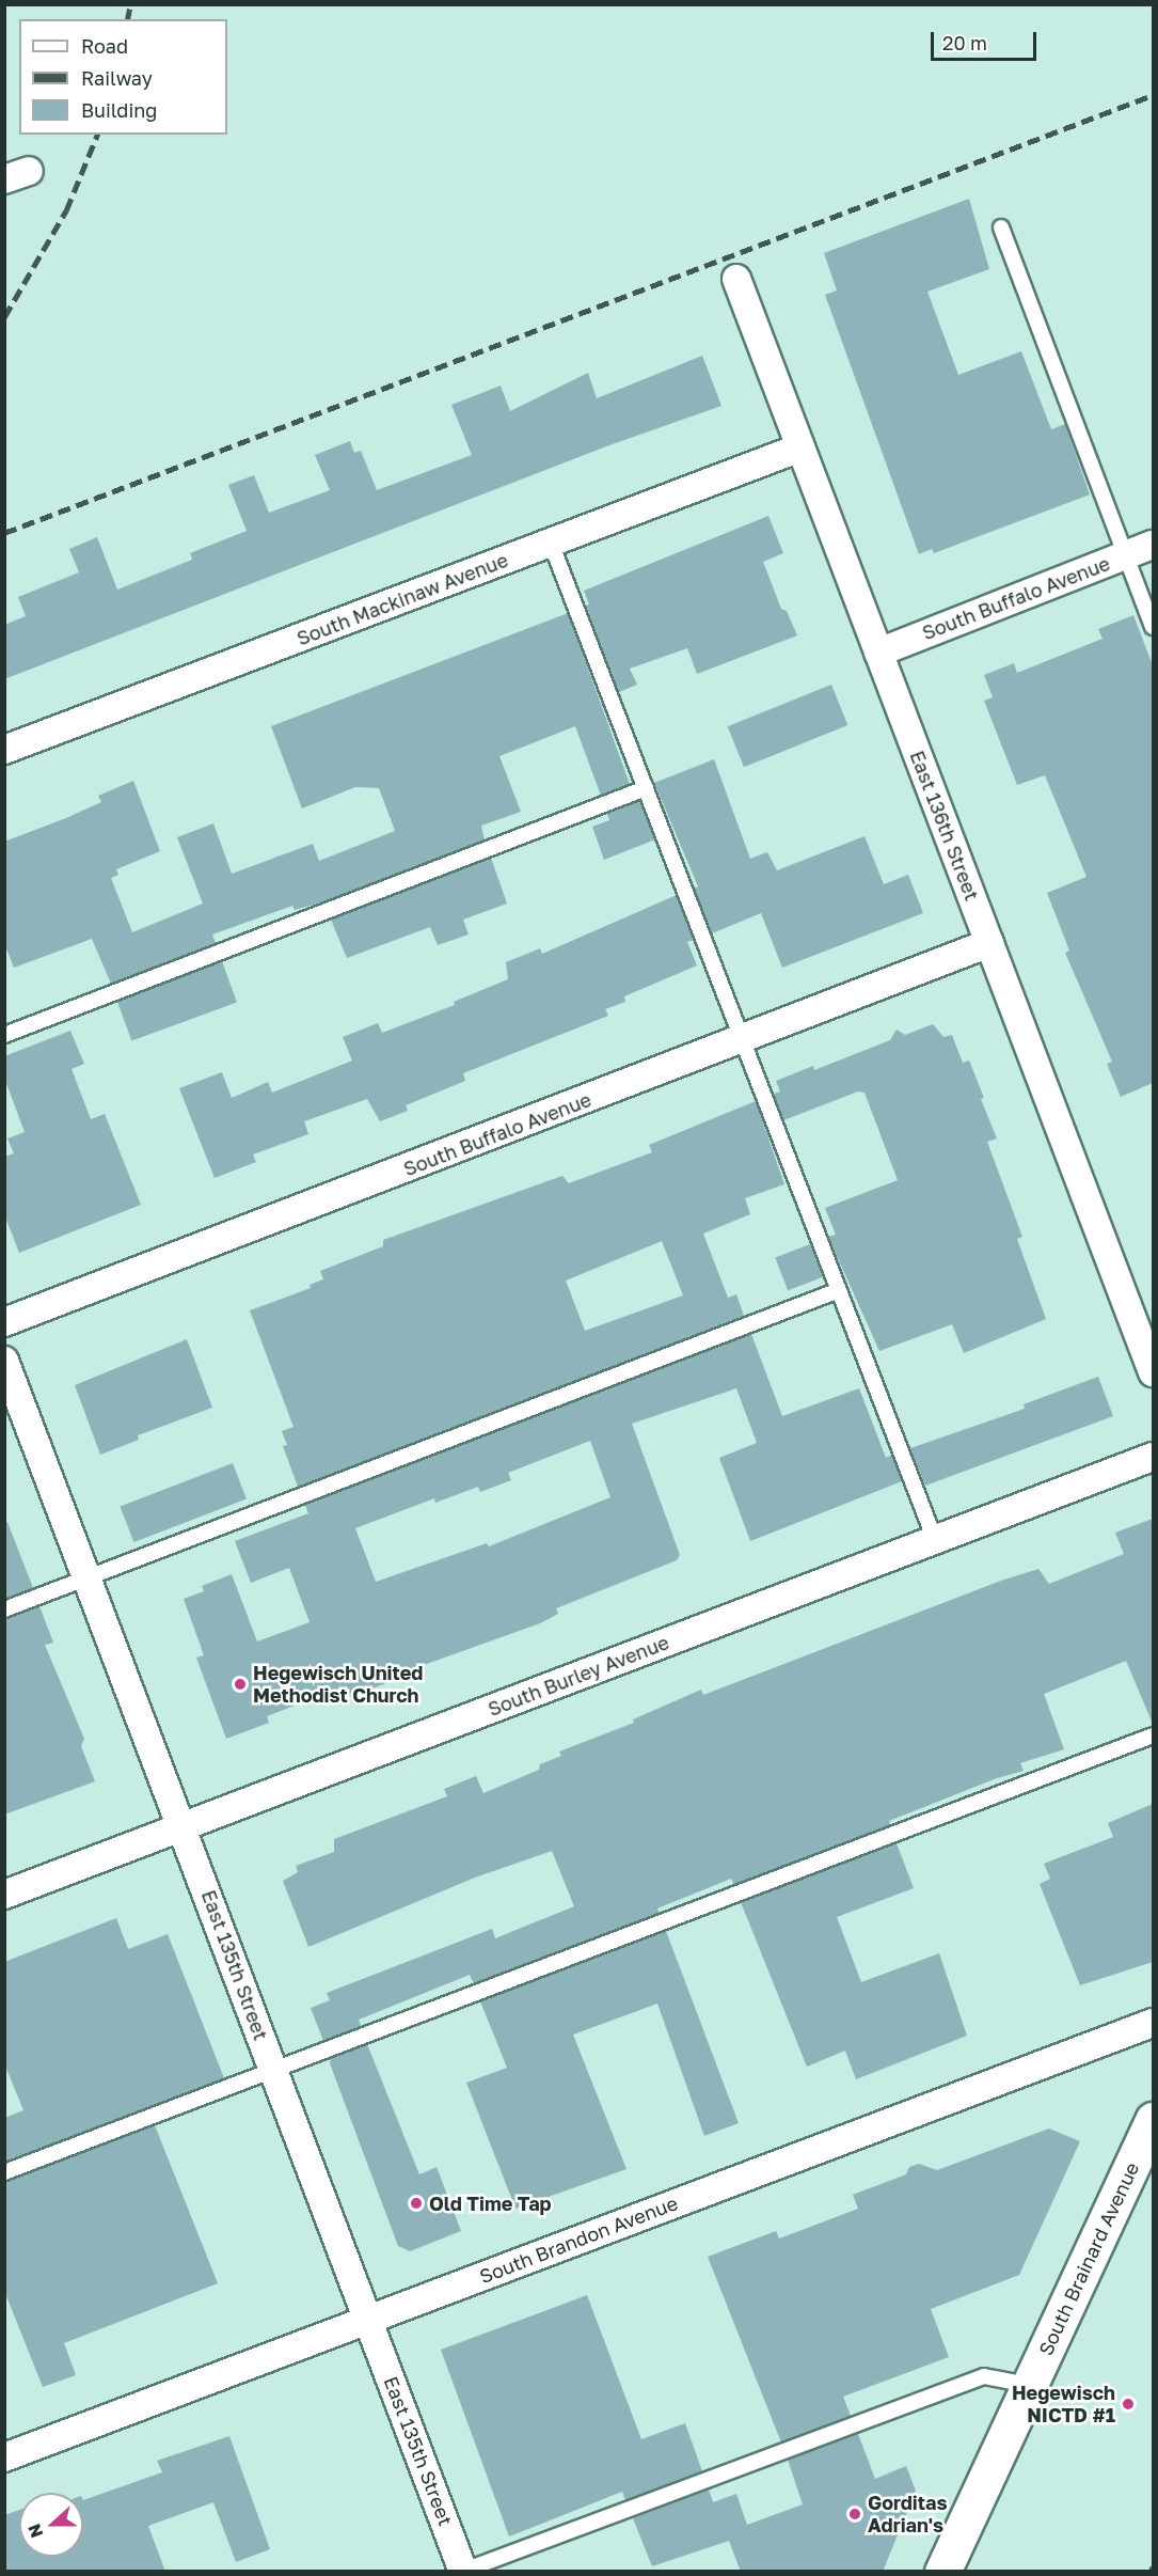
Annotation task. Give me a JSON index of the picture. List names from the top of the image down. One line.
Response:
{"streets":{"main road":["South Brainard Avenue"],"street":["South Buffalo Avenue","South Mackinaw Avenue","East 136th Street","South Burley Avenue","East 135th Street","South Brandon Avenue"]},"crossings":[["South Buffalo Avenue","East 136th Street"],["South Mackinaw Avenue","East 136th Street"],["South Burley Avenue","East 135th Street"],["East 135th Street","South Brandon Avenue"]],"places":["Hegewisch United Methodist Church","Old Time Tap","Hegewisch NICTD #1","Gorditas Adrian's"],"legend":["Road","Railway","Building"],"scale_bar":"20 m","north":"left"}
